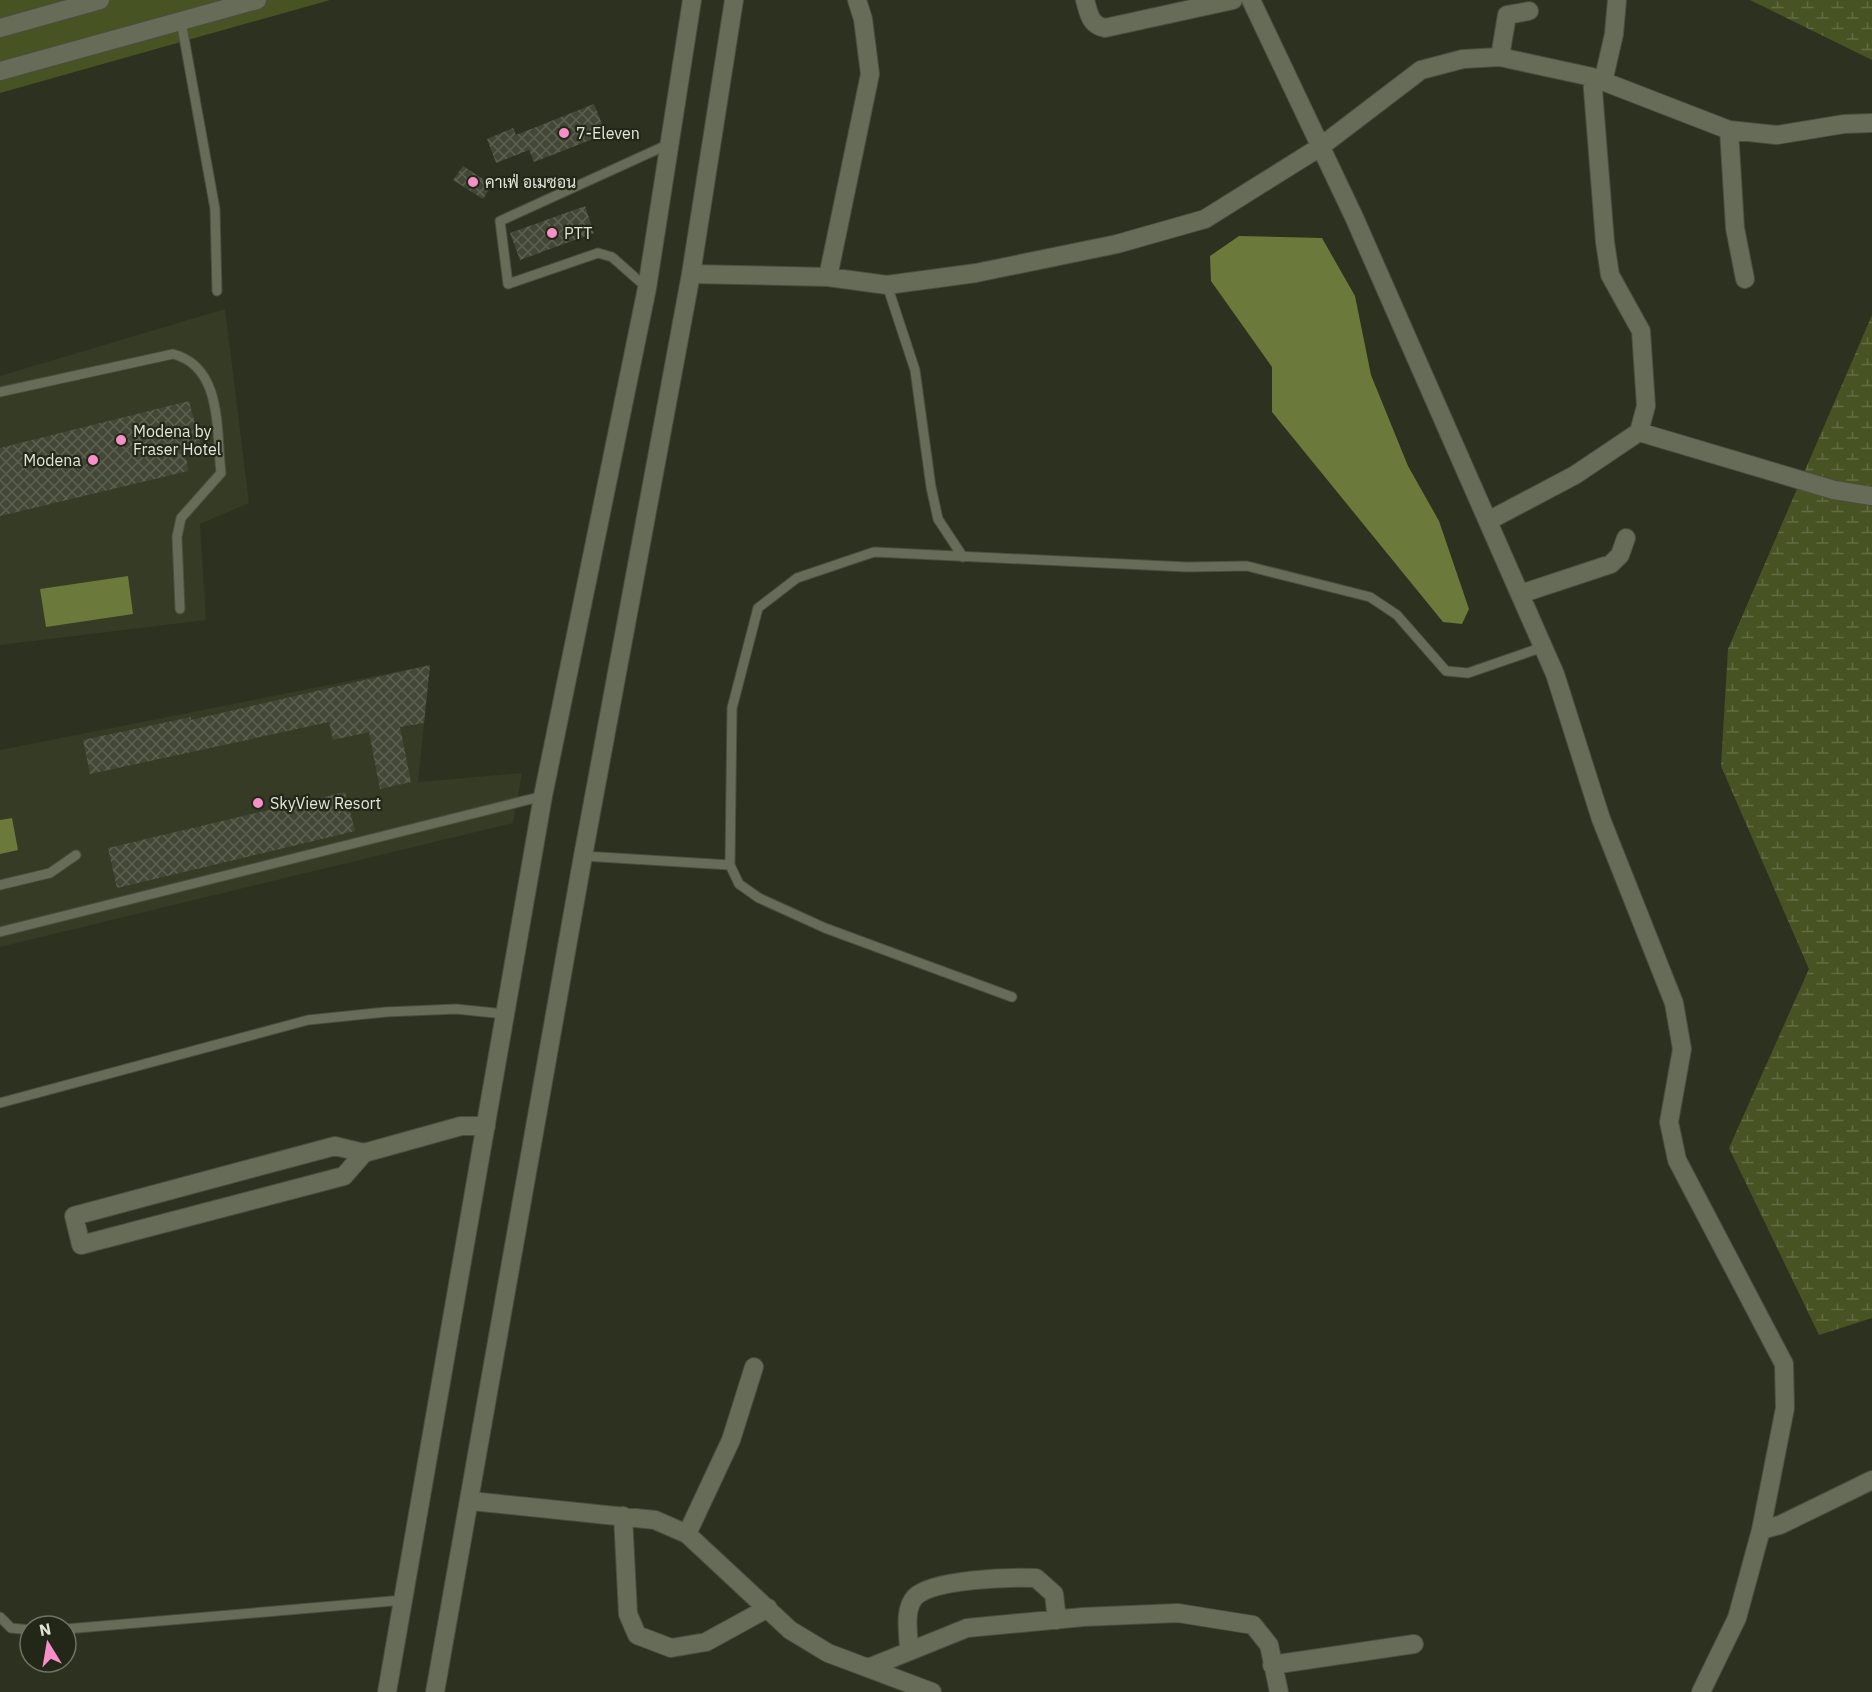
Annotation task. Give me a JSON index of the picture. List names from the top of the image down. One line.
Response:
{"places":["7-Eleven","คาเฟ่ อเมซอน","PTT","Modena by Fraser Hotel","Modena","SkyView Resort"],"north":"top"}
